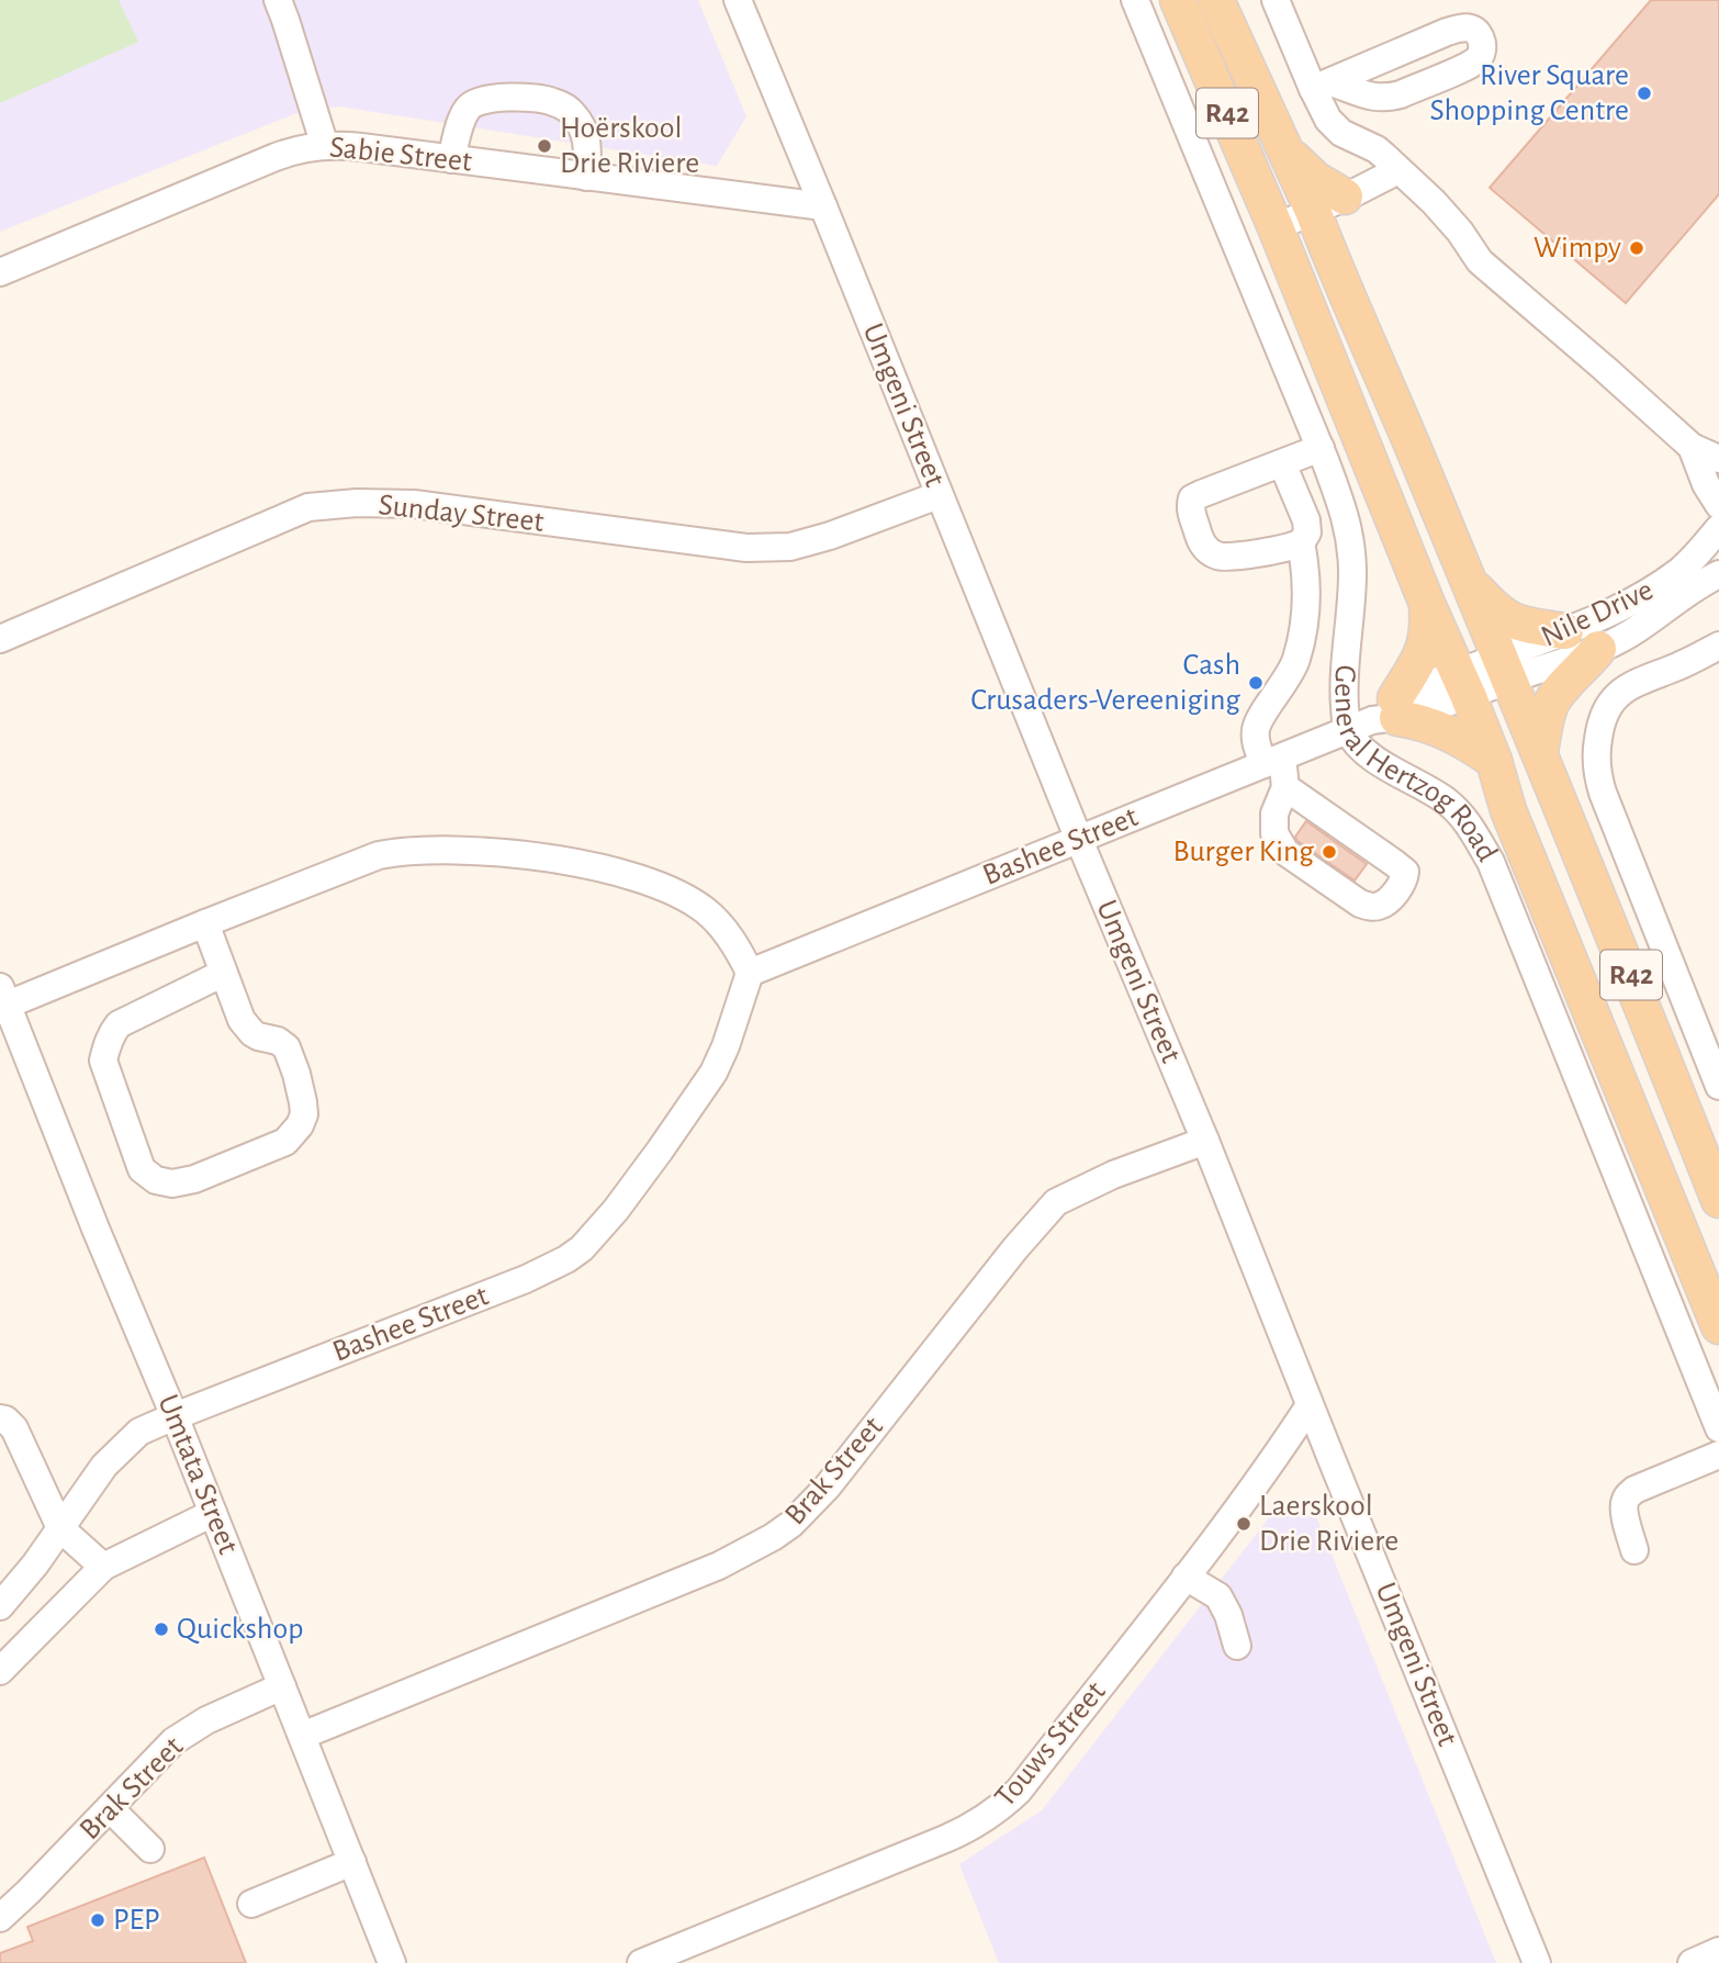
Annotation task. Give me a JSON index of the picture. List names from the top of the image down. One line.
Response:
{"streets":{"main road":["R42","General Hertzog Road"],"street":["Sabie Street","Umgeni Street","Sunday Street","Nile Drive","Bashee Street","Brak Street","Umtata Street","Touws Street"]},"crossings":[["R42","Nile Drive"],["Sabie Street","Umgeni Street"],["Umgeni Street","Sunday Street"],["Umgeni Street","Bashee Street"],["Umgeni Street","Brak Street"],["Umgeni Street","Touws Street"],["Nile Drive","General Hertzog Road"],["Nile Drive","Bashee Street"],["General Hertzog Road","Bashee Street"],["Bashee Street","Umtata Street"],["Brak Street","Umtata Street"]],"places":["River Square Shopping Centre","Hoërskool Drie Riviere","Wimpy","Cash Crusaders-Vereeniging","Burger King","Laerskool Drie Riviere","Quickshop","PEP"]}
